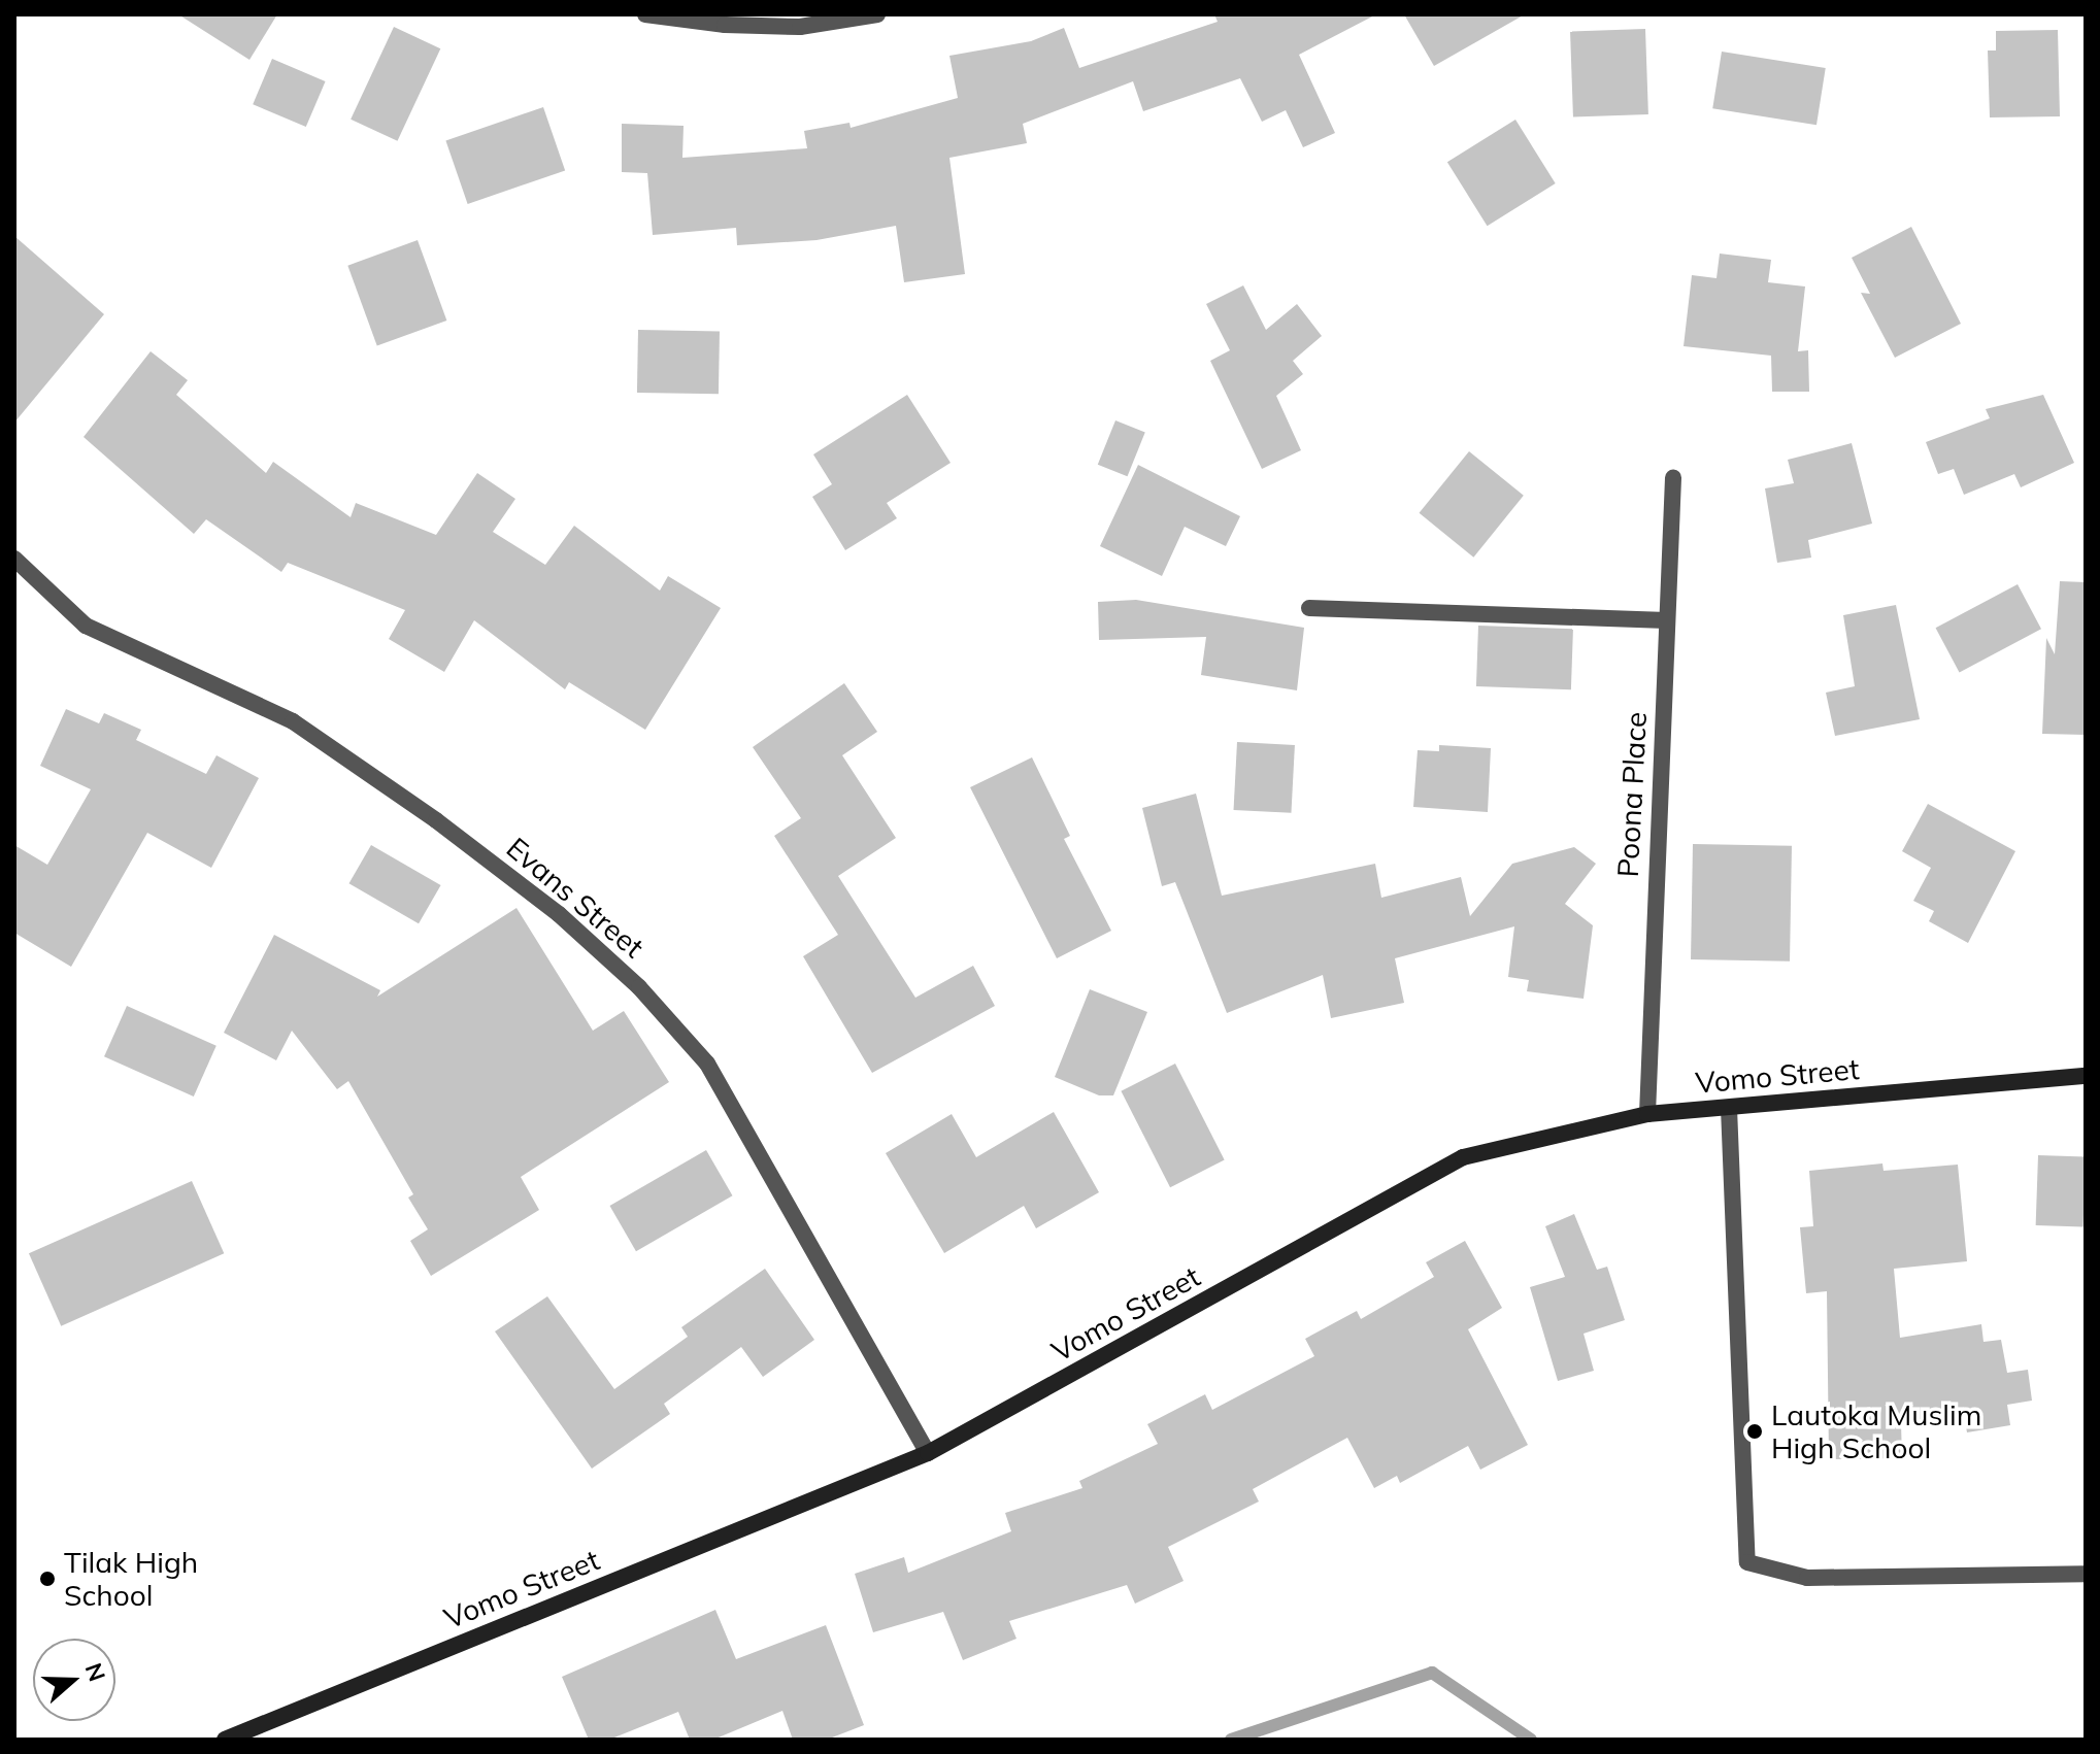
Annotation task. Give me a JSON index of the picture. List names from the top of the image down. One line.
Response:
{"streets":{"main road":["Vomo Street"],"street":["Poona Place","Evans Street"]},"crossings":[["Poona Place","Vomo Street"],["Evans Street","Vomo Street"]],"places":["Lautoka Muslim High School","Tilak High School"],"north":"right"}
